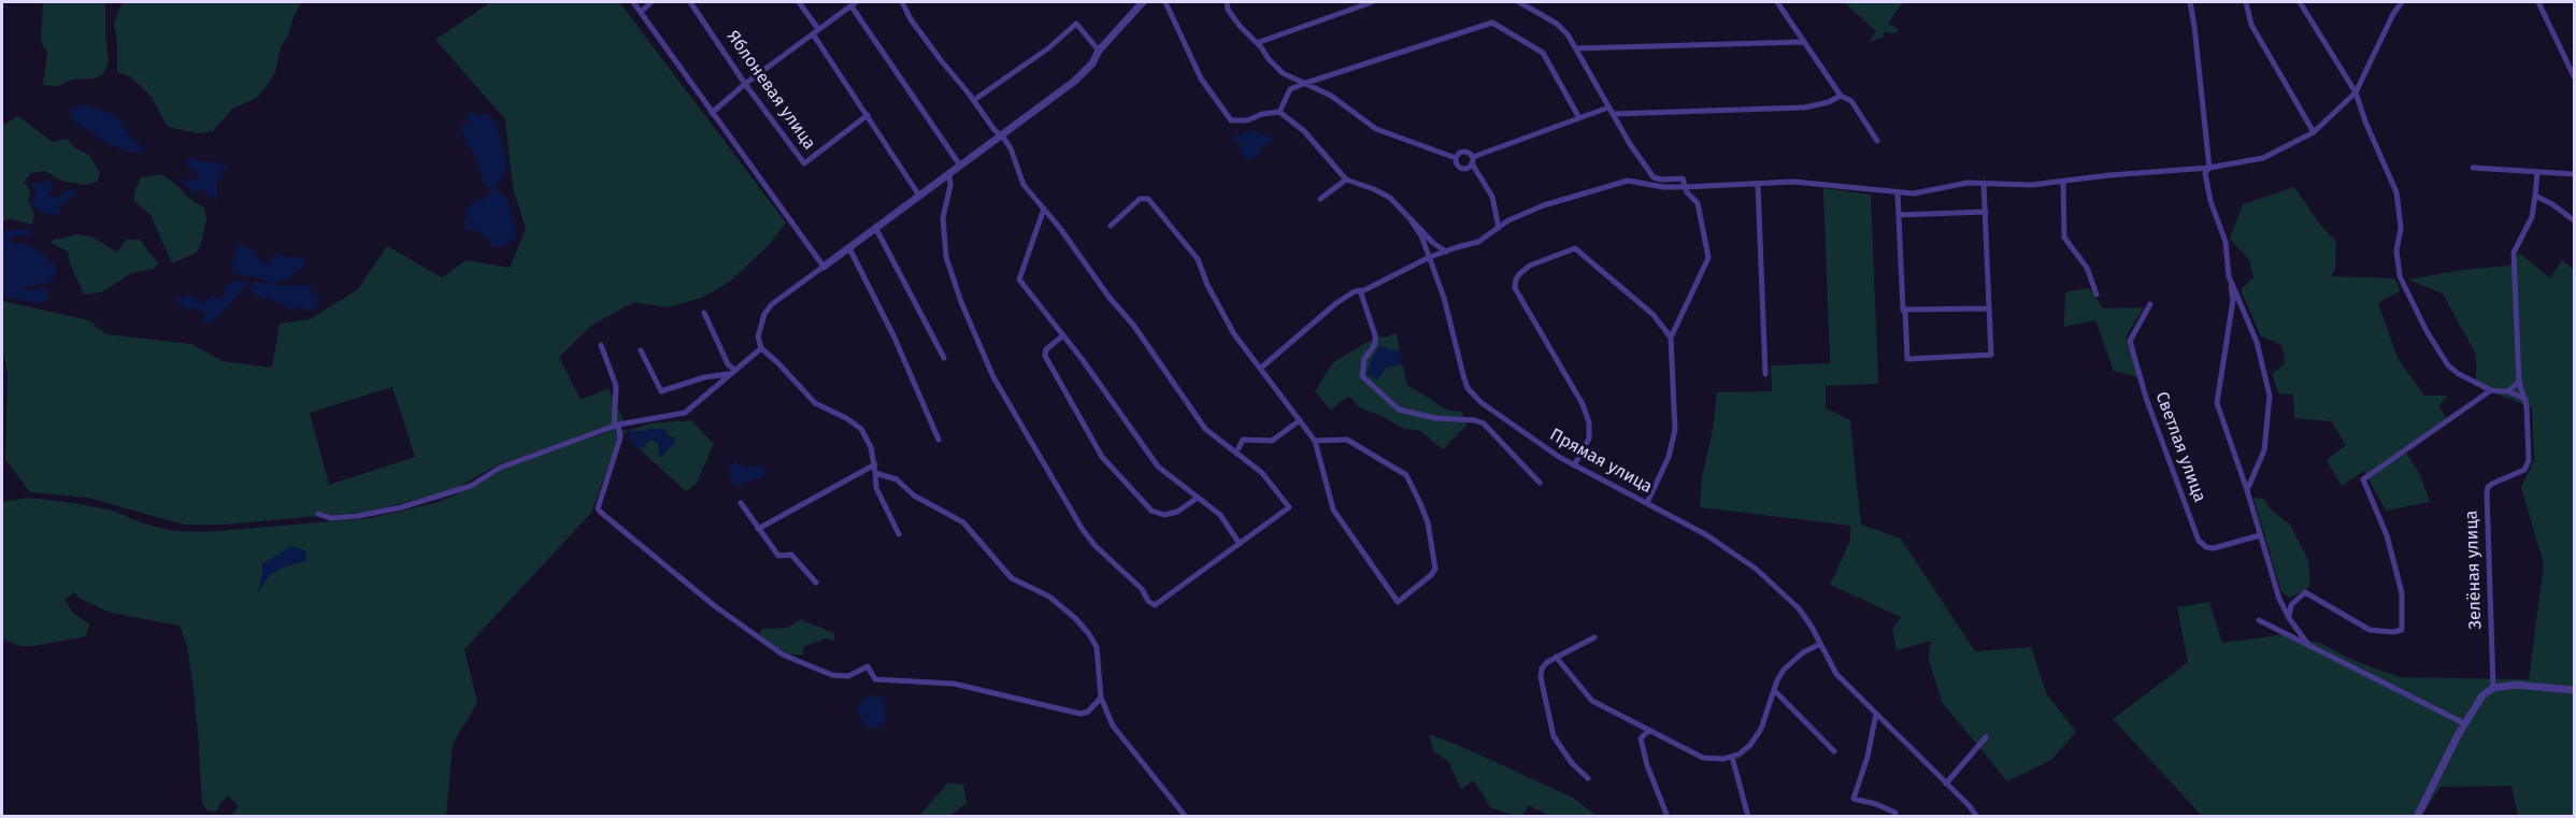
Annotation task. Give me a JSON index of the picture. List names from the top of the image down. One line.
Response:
{"streets":{"street":["Яблоневая улица","Светлая улица","Прямая улица","Зелёная улица"]}}
